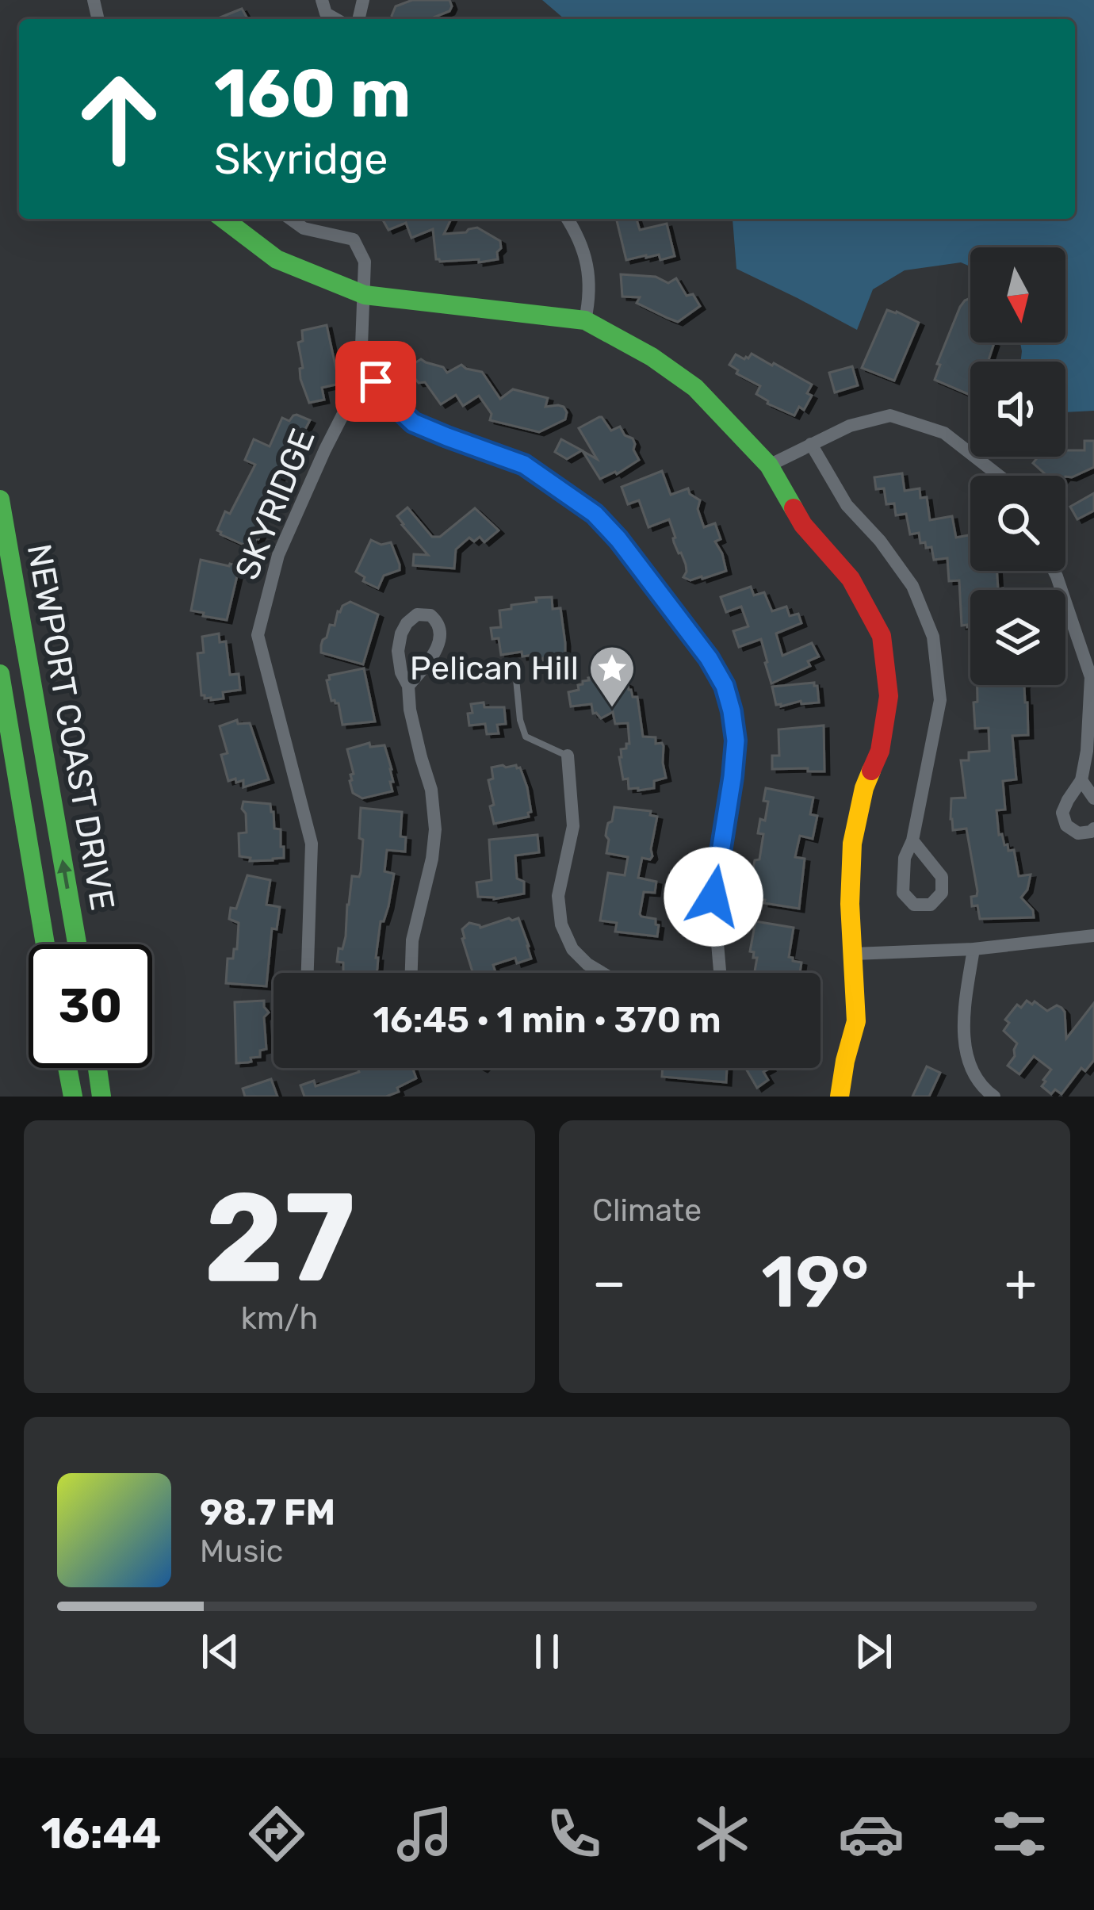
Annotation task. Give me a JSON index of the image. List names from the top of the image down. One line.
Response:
{"streets":{"street":["SKYRIDGE","NEWPORT COAST DRIVE"]},"places":{"place":["Pelican Hill"]},"north":"bottom","page":{"turn":["160 m","Skyridge"],"limit":"30","trip":"16:45 · 1 min · 370 m","tile":[["27","km/h"],"Climate"],"heat":["−","19°","+"],"song":["98.7 FM","Music"],"tabs":"16:44"}}
